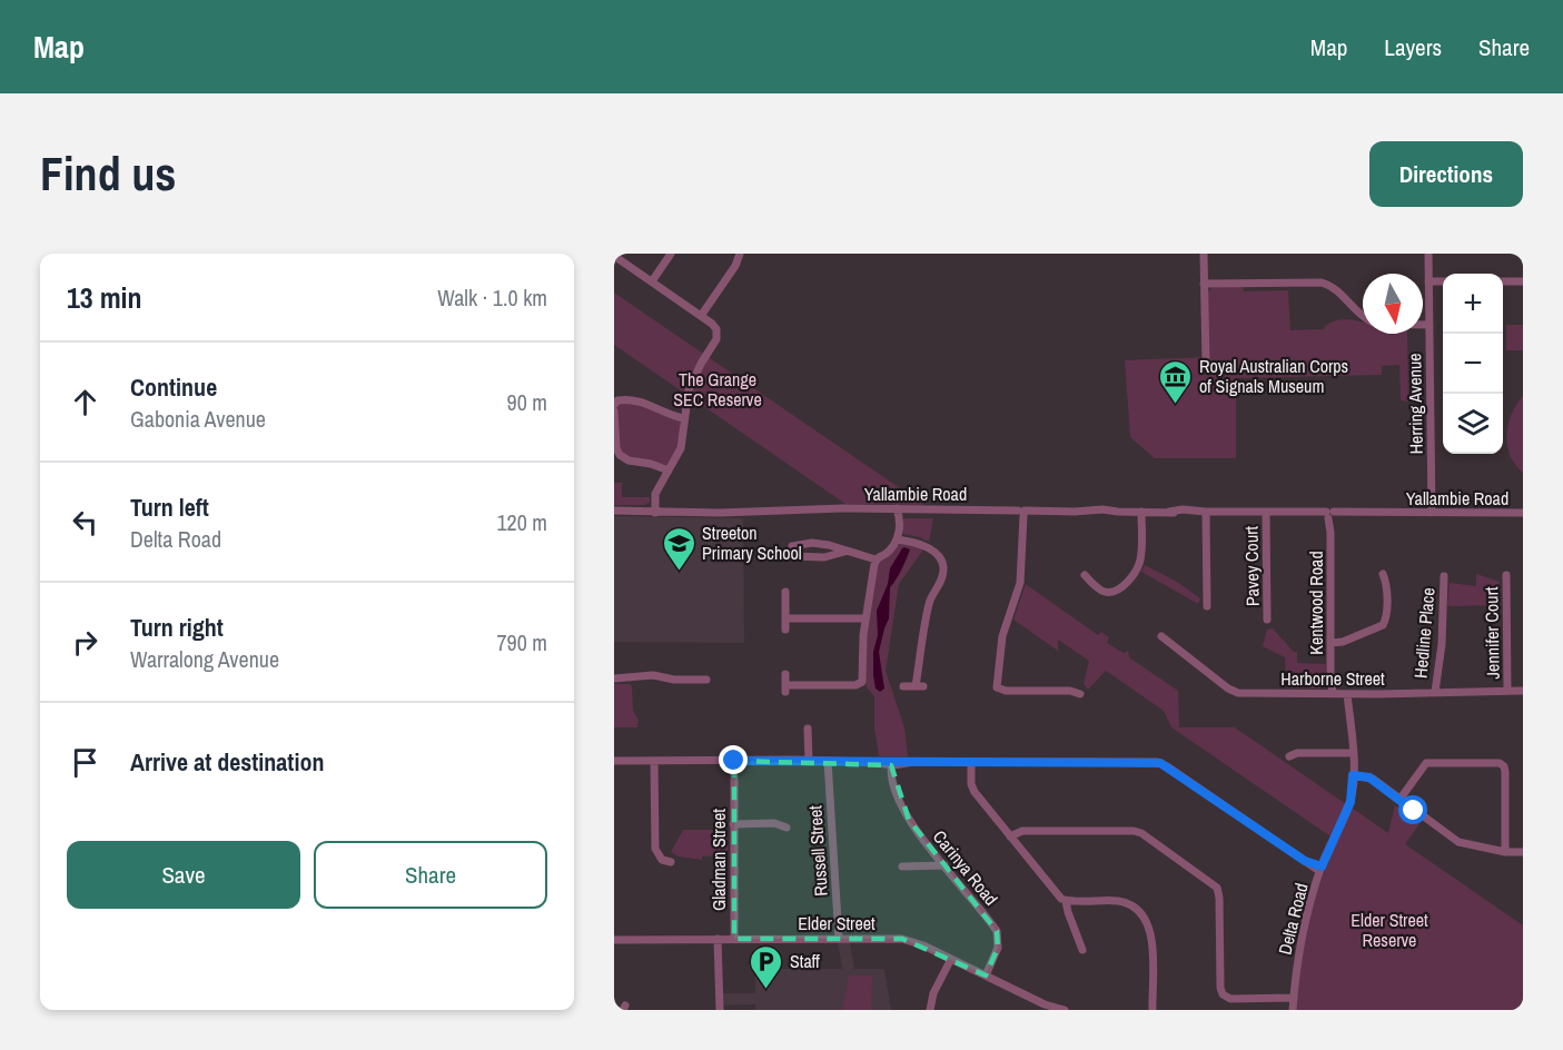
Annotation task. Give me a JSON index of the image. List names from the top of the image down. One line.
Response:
{"streets":{"street":["Herring Avenue","Yallambie Road","Pavey Court","Kentwood Road","Hedline Place","Jennifer Court","Harborne Street","Russell Street","Gladman Street","Carinya Road","Delta Road","Elder Street"]},"crossings":[["Herring Avenue","Yallambie Road"],["Yallambie Road","Pavey Court"],["Yallambie Road","Kentwood Road"],["Kentwood Road","Harborne Street"],["Hedline Place","Harborne Street"],["Jennifer Court","Harborne Street"],["Harborne Street","Delta Road"],["Russell Street","Elder Street"],["Gladman Street","Elder Street"],["Carinya Road","Elder Street"]],"parks":["The Grange SEC Reserve","Elder Street Reserve"],"places":{"museum":["Royal Australian Corps of Signals Museum"],"school or university":["Streeton Primary School"],"parking":["Staff"]},"north":"bottom","page":{"header":"Map","nav":["Map","Layers","Share"],"buttons":["Directions",["Save","Share"]],"title":"Find us","heading":["13 min","Walk · 1.0 km"],"map_buttons":["+","−"],"list":[["Continue","Gabonia Avenue","90 m"],["Turn left","Delta Road","120 m"],["Turn right","Warralong Avenue","790 m"],"Arrive at destination"]}}
